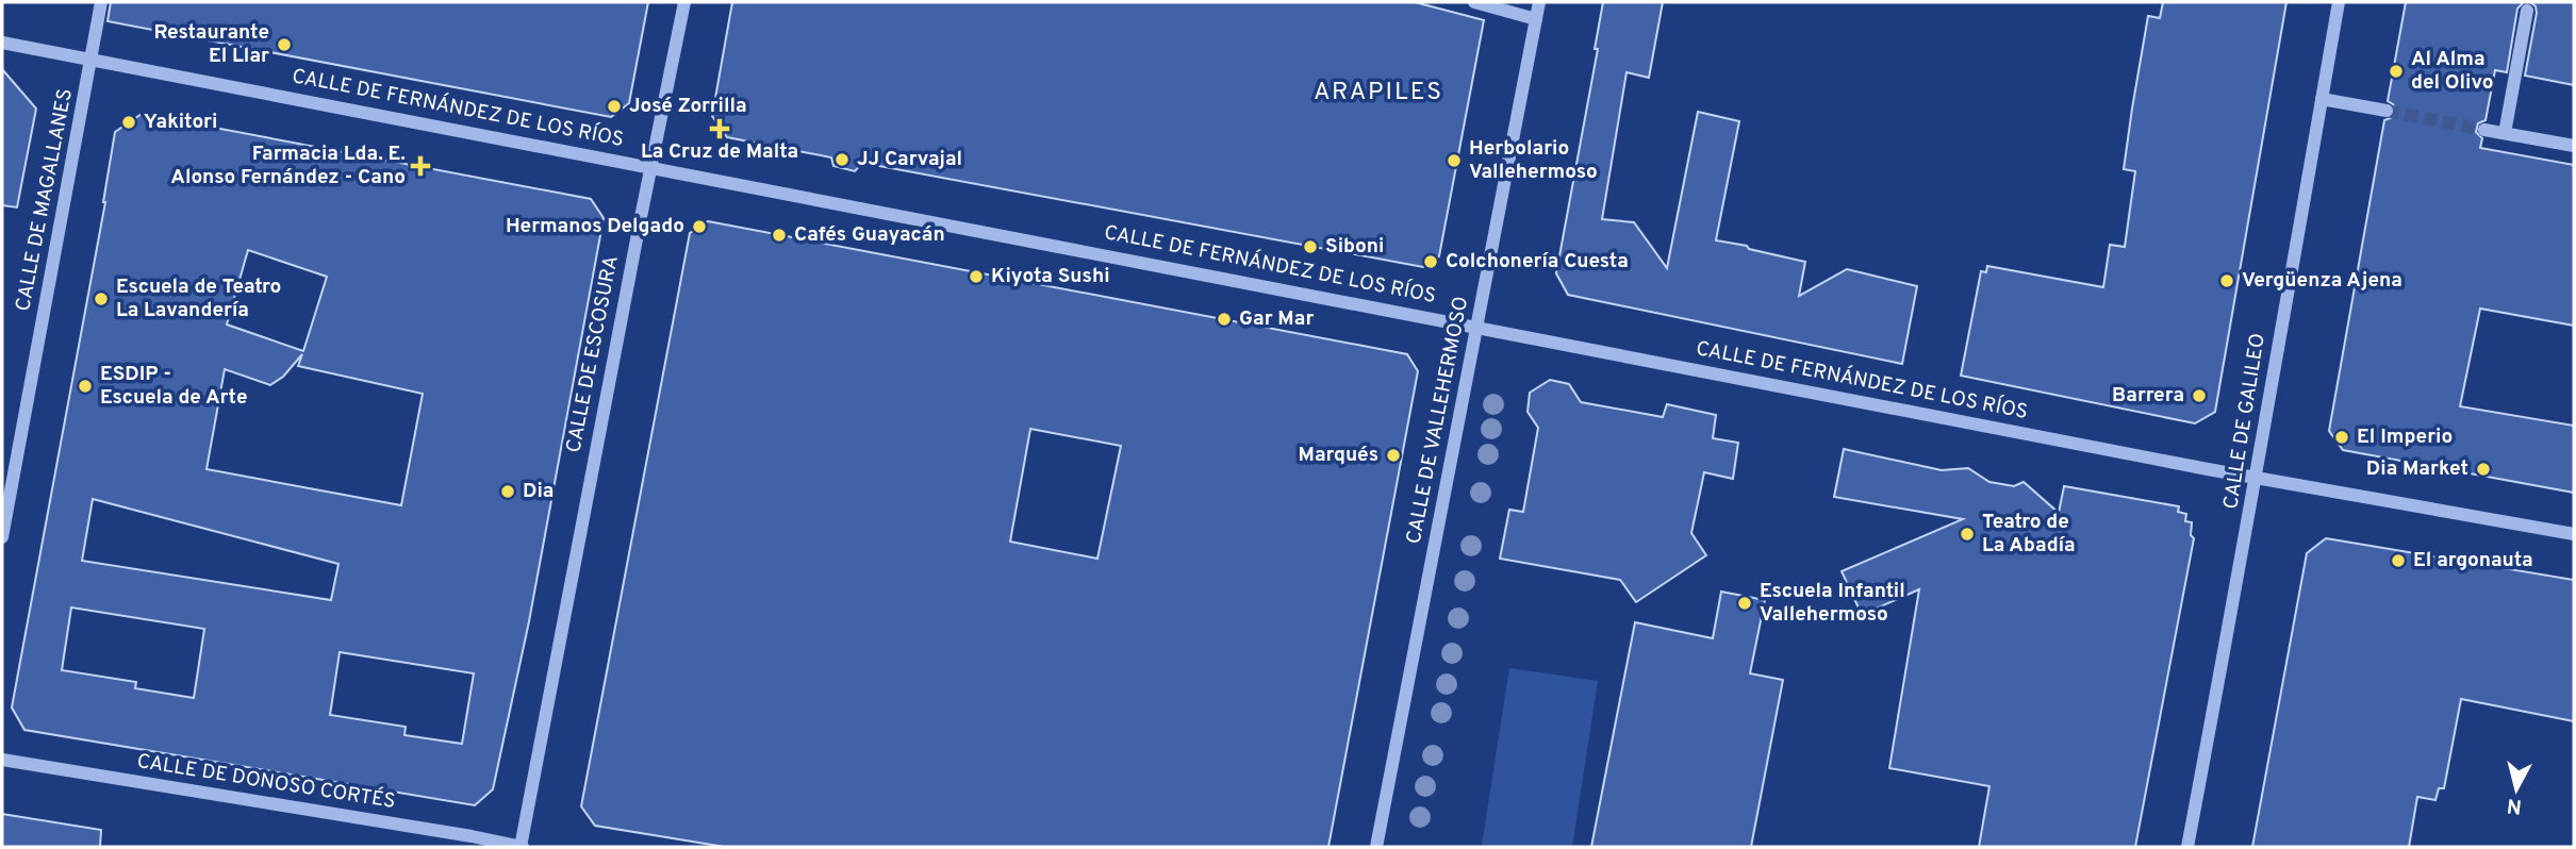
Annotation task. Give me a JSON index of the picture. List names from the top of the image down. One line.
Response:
{"streets":{"street":["CALLE DE FERNÁNDEZ DE LOS RÍOS","CALLE DE MAGALLANES","CALLE DE ESCOSURA","CALLE DE VALLEHERMOSO","CALLE DE GALILEO","CALLE DE DONOSO CORTÉS"]},"crossings":[["CALLE DE FERNÁNDEZ DE LOS RÍOS","CALLE DE MAGALLANES"],["CALLE DE FERNÁNDEZ DE LOS RÍOS","CALLE DE ESCOSURA"],["CALLE DE FERNÁNDEZ DE LOS RÍOS","CALLE DE VALLEHERMOSO"],["CALLE DE FERNÁNDEZ DE LOS RÍOS","CALLE DE GALILEO"],["CALLE DE ESCOSURA","CALLE DE DONOSO CORTÉS"]],"districts":["ARAPILES"],"places":{"other":["Restaurante El Llar","Al Alma del Olivo","José Zorrilla","Yakitori","JJ Carvajal","Herbolario Vallehermoso","Hermanos Delgado","Cafés Guayacán","Siboni","Colchonería Cuesta","Kiyota Sushi","Vergüenza Ajena","Escuela de Teatro La Lavandería","Gar Mar","ESDIP - Escuela de Arte","Barrera","El Imperio","Marqués","Dia Market","Dia","Teatro de La Abadía","El argonauta","Escuela Infantil Vallehermoso"],"health":["La Cruz de Malta","Farmacia Lda. E. Alonso Fernández - Cano"]},"north":"bottom"}
